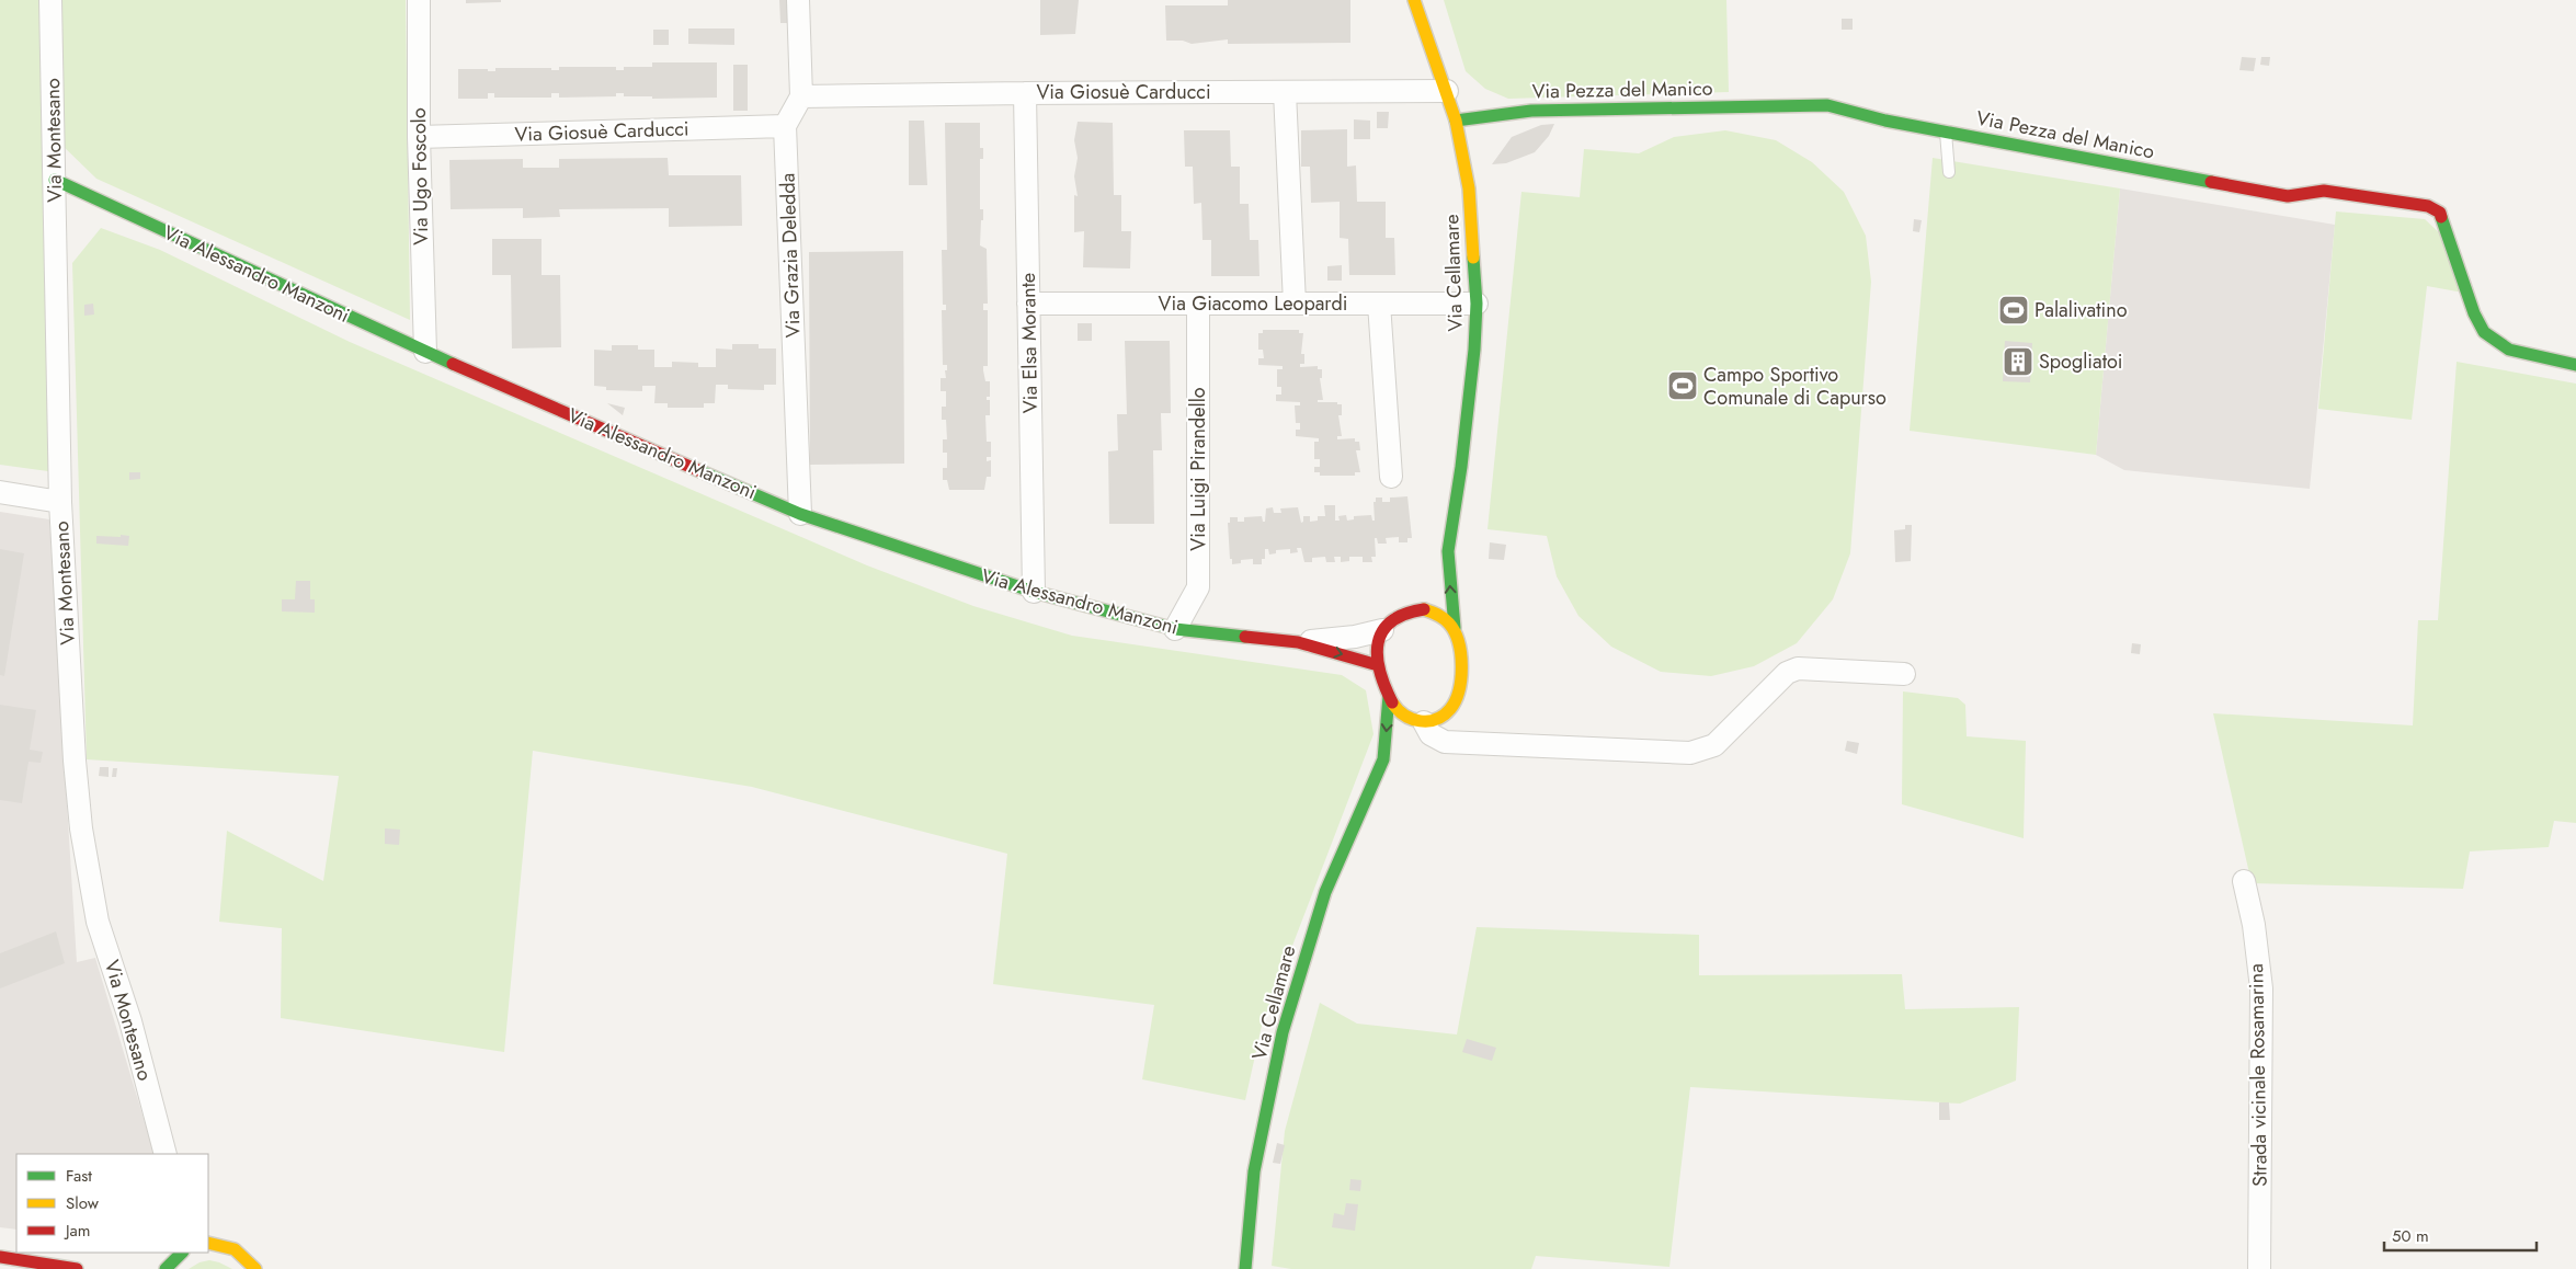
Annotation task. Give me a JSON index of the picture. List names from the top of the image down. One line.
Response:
{"streets":{"street":["Via Pezza del Manico","Via Giosuè Carducci","Via Montesano","Via Ugo Foscolo","Via Grazia Deledda","Via Cellamare","Via Alessandro Manzoni","Via Giacomo Leopardi","Via Elsa Morante","Via Luigi Pirandello","Strada vicinale Rosamarina"]},"crossings":[["Via Pezza del Manico","Via Cellamare"],["Via Giosuè Carducci","Via Ugo Foscolo"],["Via Giosuè Carducci","Via Grazia Deledda"],["Via Giosuè Carducci","Via Cellamare"],["Via Giosuè Carducci","Via Elsa Morante"],["Via Montesano","Via Alessandro Manzoni"],["Via Ugo Foscolo","Via Alessandro Manzoni"],["Via Grazia Deledda","Via Alessandro Manzoni"],["Via Cellamare","Via Alessandro Manzoni"],["Via Cellamare","Via Giacomo Leopardi"],["Via Alessandro Manzoni","Via Elsa Morante"],["Via Alessandro Manzoni","Via Luigi Pirandello"],["Via Giacomo Leopardi","Via Elsa Morante"],["Via Giacomo Leopardi","Via Luigi Pirandello"]],"places":{"sports":["Palalivatino","Campo Sportivo Comunale di Capurso"],"building":["Spogliatoi"]},"legend":["Fast","Slow","Jam"],"scale_bar":"50 m"}
